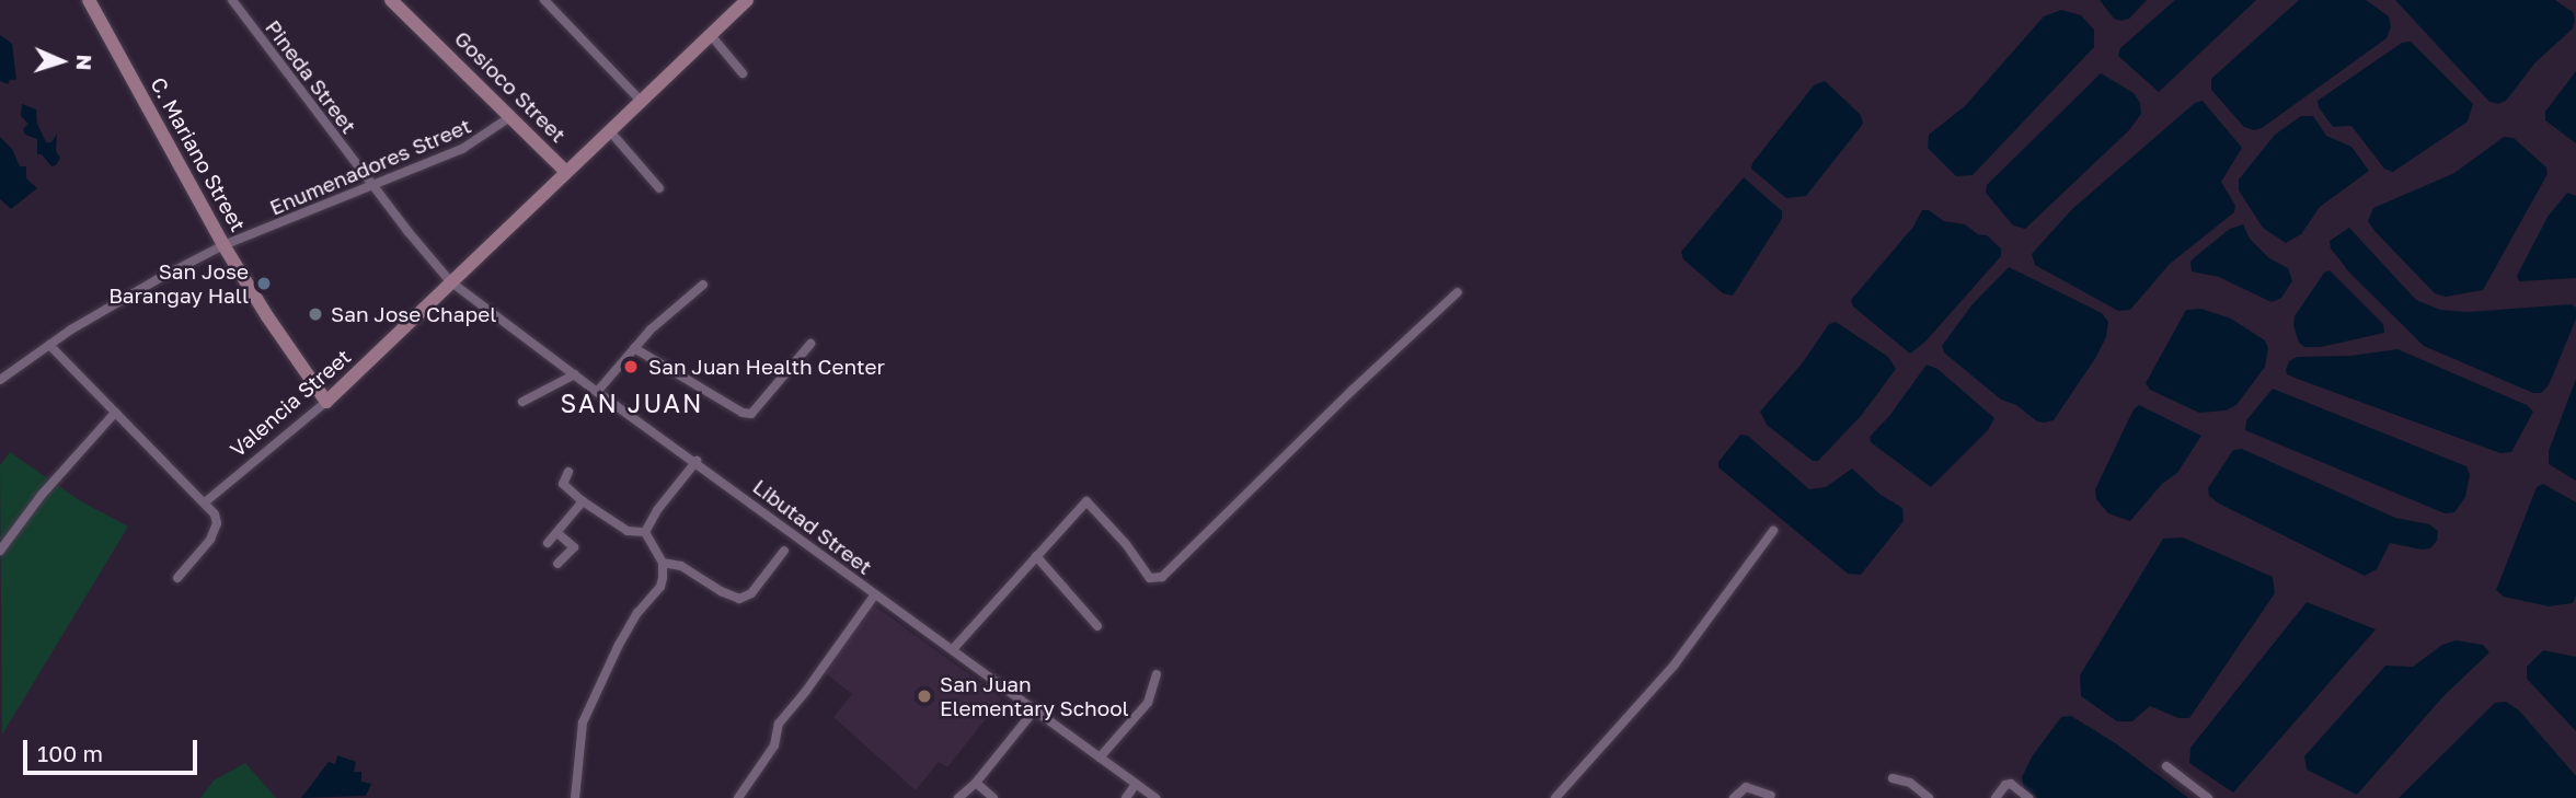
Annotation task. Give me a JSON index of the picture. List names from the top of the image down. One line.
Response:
{"streets":{"street":["Pineda Street","Gosioco Street","C. Mariano Street","Enumenadores Street","Valencia Street","Libutad Street"]},"crossings":[["Pineda Street","Enumenadores Street"],["Pineda Street","Valencia Street"],["Pineda Street","Libutad Street"],["Gosioco Street","Enumenadores Street"],["Gosioco Street","Valencia Street"],["C. Mariano Street","Enumenadores Street"],["C. Mariano Street","Valencia Street"],["Valencia Street","Libutad Street"]],"districts":["SAN JUAN"],"places":["San Jose Barangay Hall","San Jose Chapel","San Juan Health Center","San Juan Elementary School"],"scale_bar":"100 m","north":"right"}
